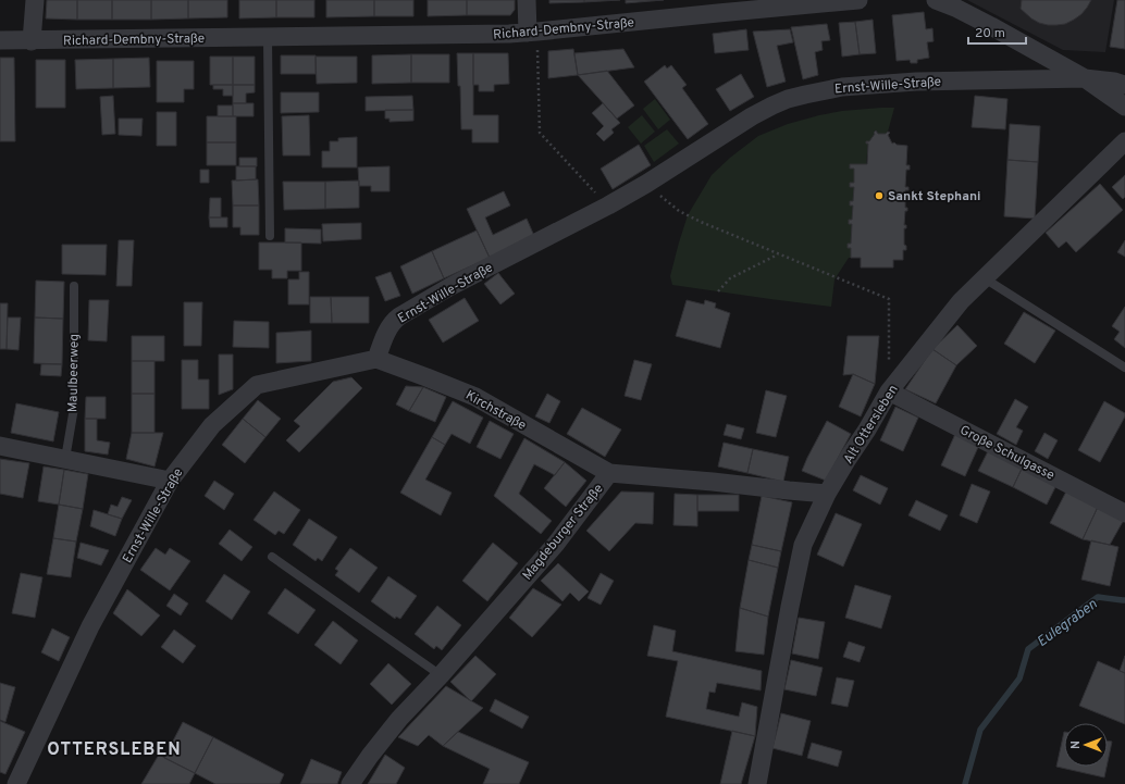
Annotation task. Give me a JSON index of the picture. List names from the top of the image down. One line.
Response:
{"streets":{"street":["Richard-Dembny-Straße","Ernst-Wille-Straße","Kirchstraße","Alt Ottersleben","Große Schulgasse","Magdeburger Straße"],"lane":["Maulbeerweg"]},"crossings":[["Ernst-Wille-Straße","Kirchstraße"],["Kirchstraße","Magdeburger Straße"],["Alt Ottersleben","Große Schulgasse"],["Alt Ottersleben","Magdeburger Straße"]],"districts":["OTTERSLEBEN"],"water":["Eulegraben"],"places":["Sankt Stephani"],"scale_bar":"20 m","north":"left"}
